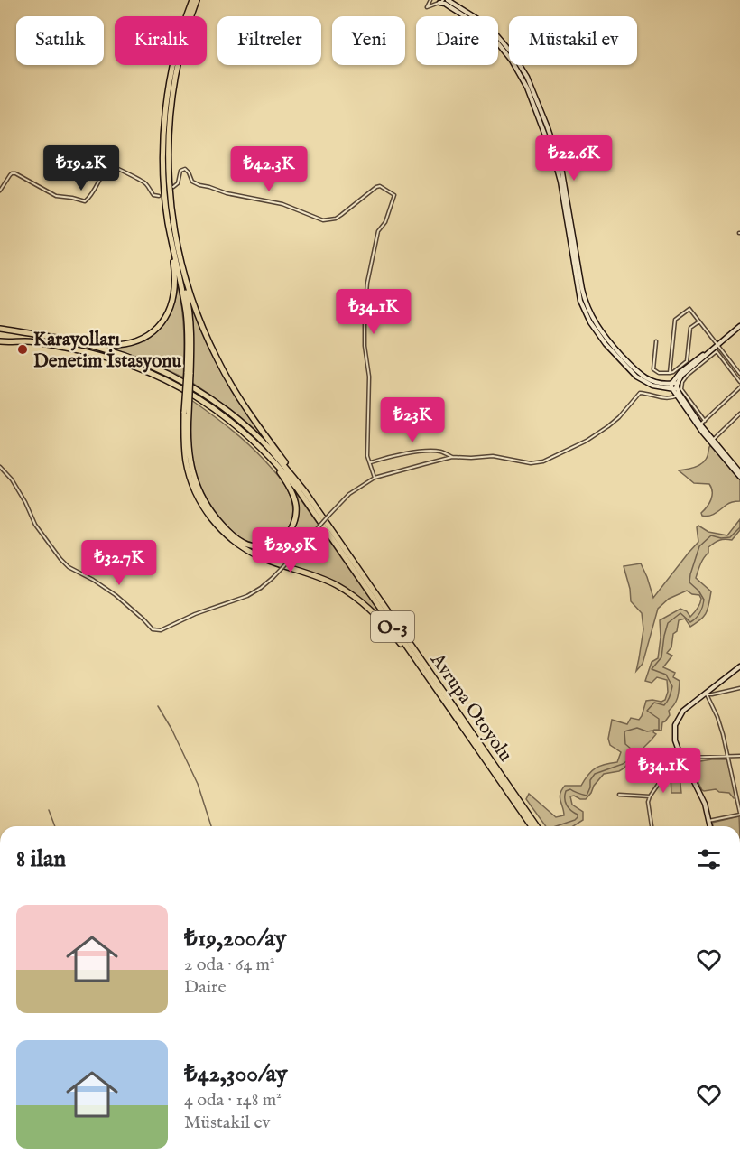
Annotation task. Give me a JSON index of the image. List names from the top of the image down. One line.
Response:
{"streets":{"highway":["O-3","Avrupa Otoyolu"]},"places":["Karayolları Denetim İstasyonu"],"page":{"chip":["Satılık","Kiralık","Filtreler","Yeni","Daire","Müstakil ev"],"price":["₺22.6K","₺19.2K","₺42.3K","₺34.1K","₺23K","₺29.9K","₺32.7K","₺34.1K"],"heading":"8 ilan","list":[{"name":"₺19,200/ay","note":"2 oda · 64 m² · Daire"},{"name":"₺42,300/ay","note":"4 oda · 148 m² · Müstakil ev"}]}}
